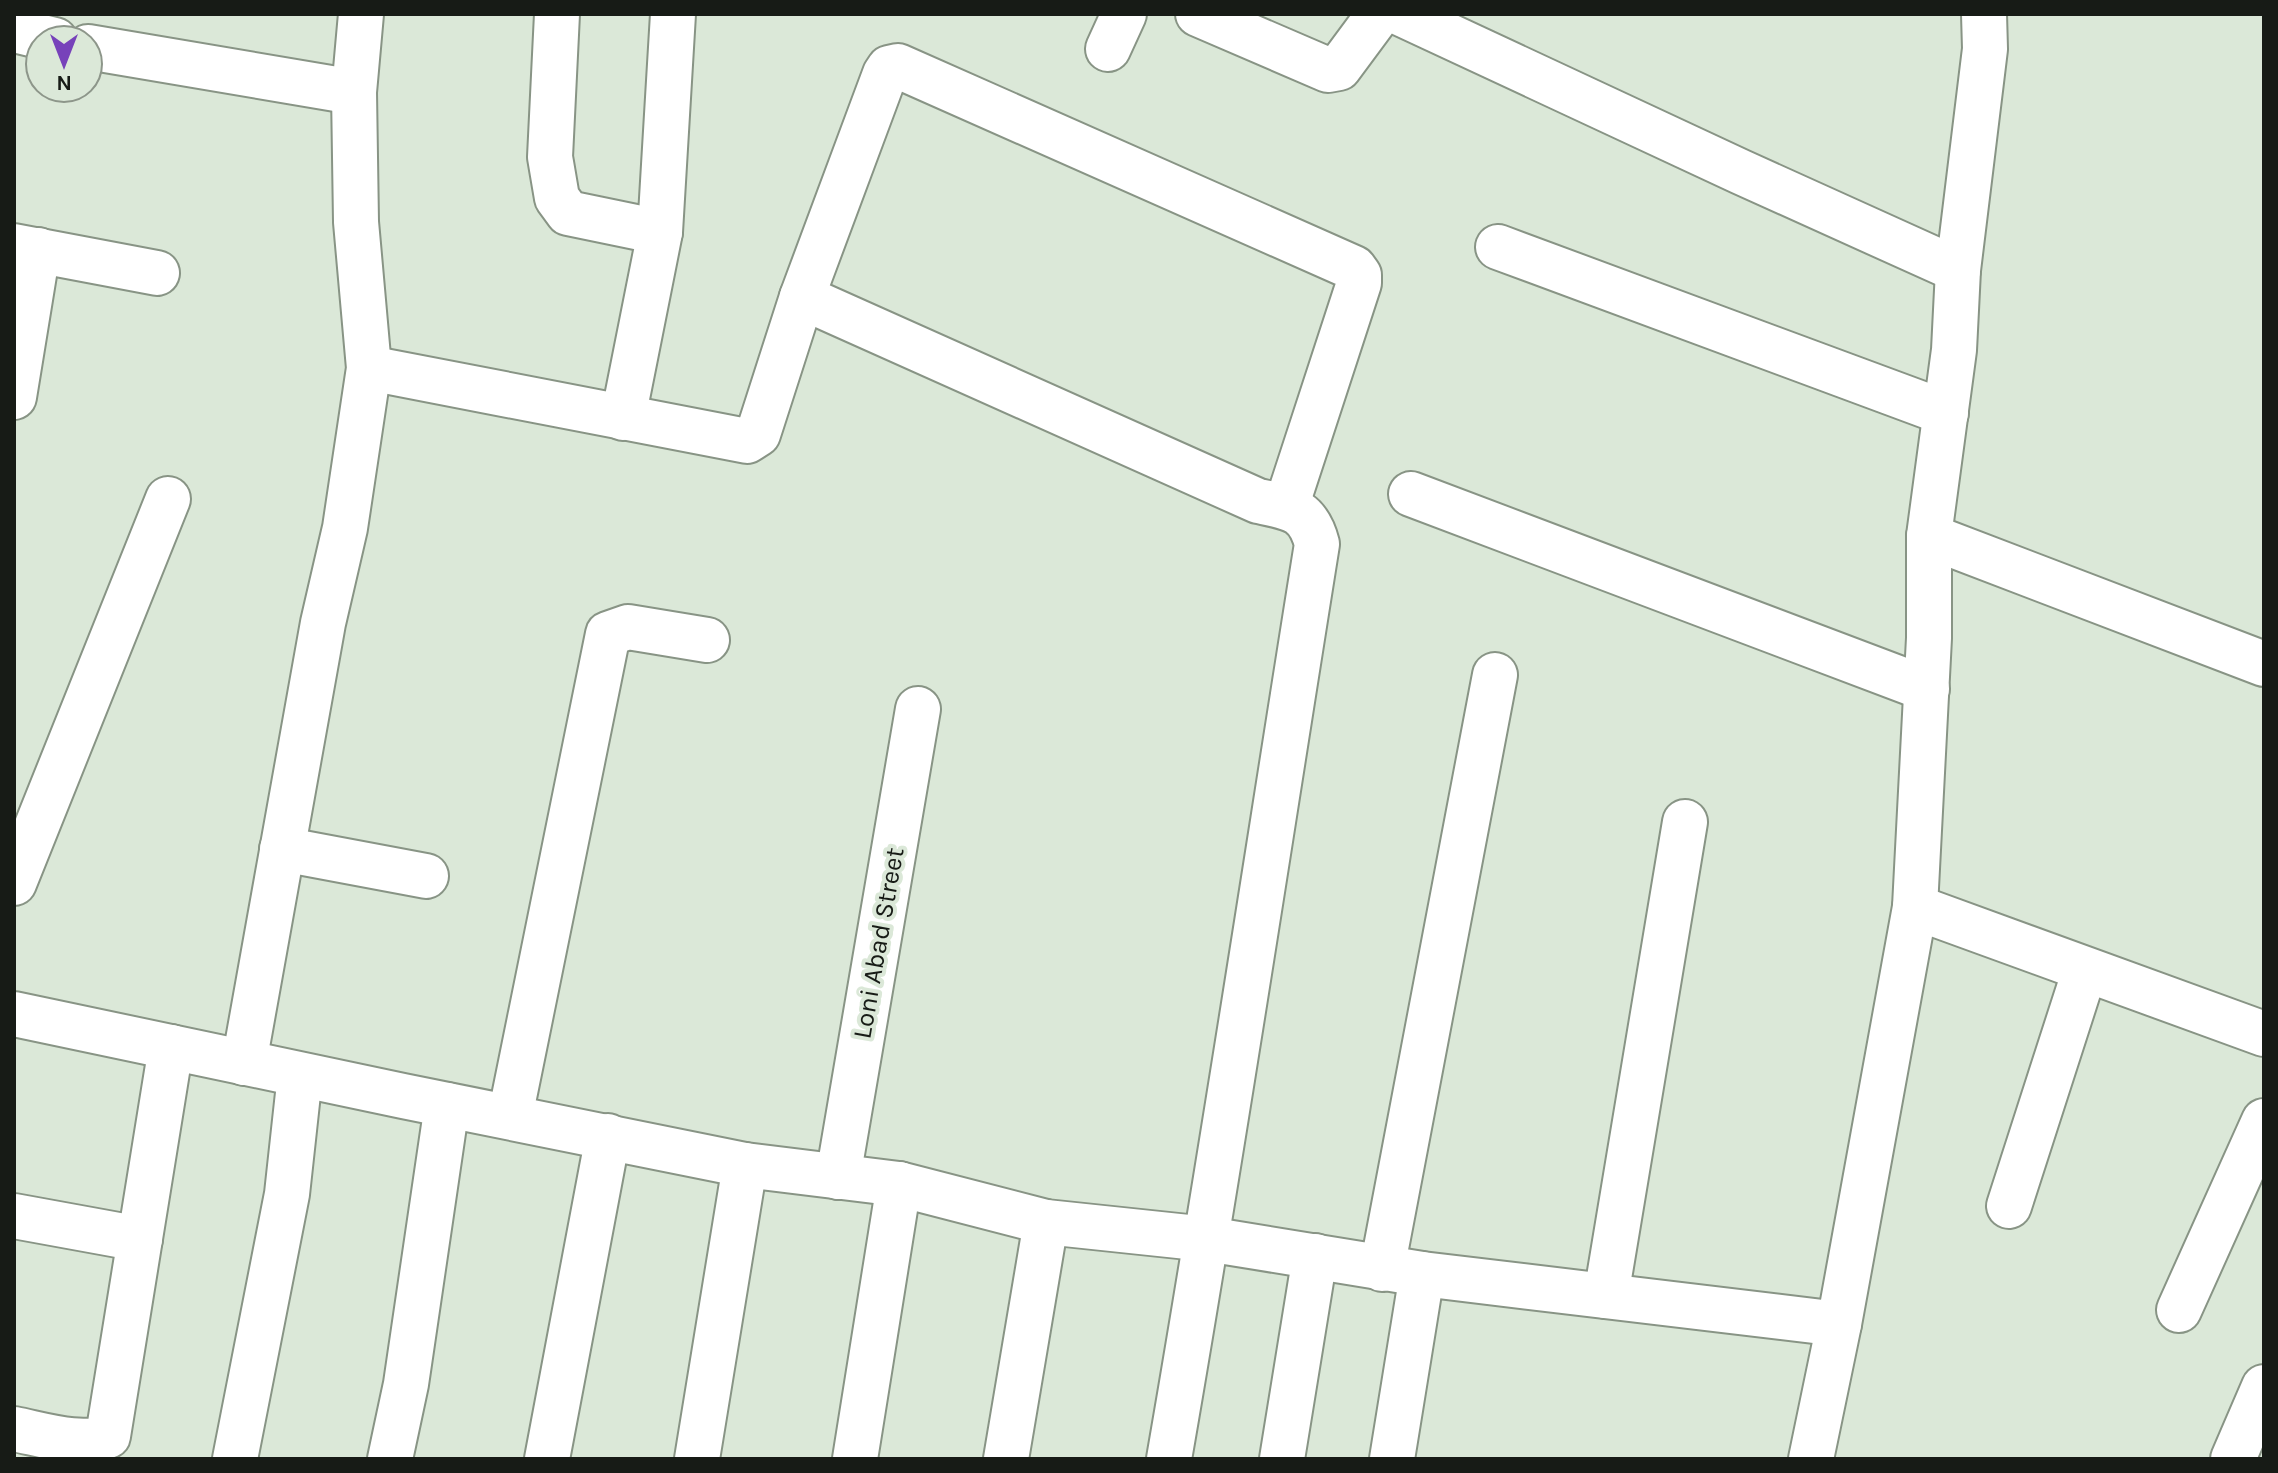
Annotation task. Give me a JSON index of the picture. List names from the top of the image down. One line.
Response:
{"streets":{"street":["Loni Abad Street"]},"north":"bottom"}
